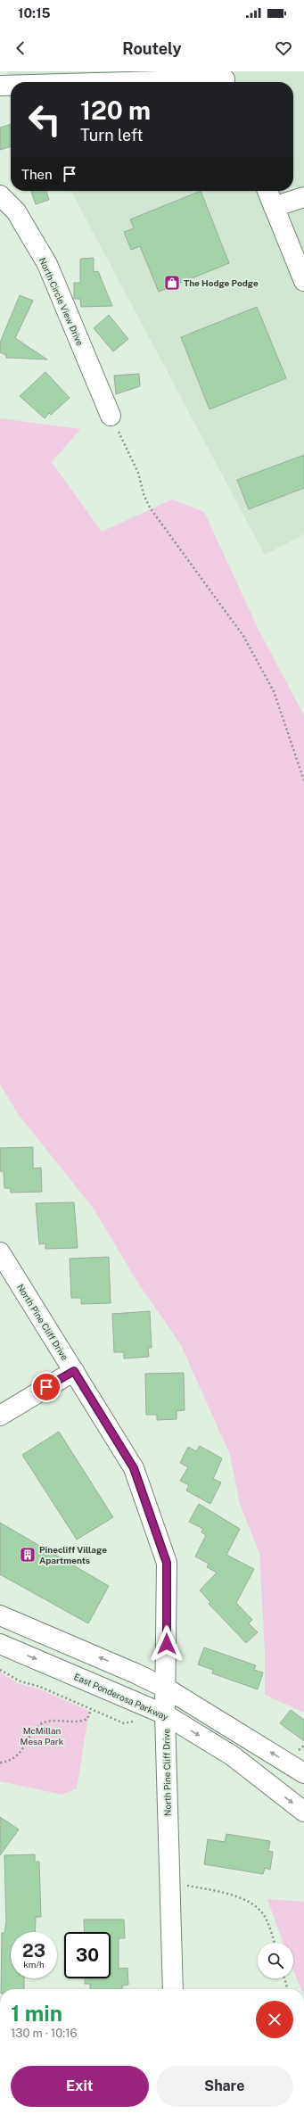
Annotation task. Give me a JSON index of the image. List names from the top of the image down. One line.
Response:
{"streets":{"street":["North Circle View Drive","North Pine Cliff Drive","East Ponderosa Parkway"]},"crossings":[["North Pine Cliff Drive","East Ponderosa Parkway"]],"parks":["McMillan Mesa Park"],"places":{"shop":["The Hodge Podge"],"building":["Pinecliff Village Apartments"]},"page":{"status":"10:15","header":"Routely","turn":["120 m","Turn left"],"then":"Then","speed":"23 km/h","limit":"30","heading":["1 min","130 m · 10:16"],"buttons":["Exit","Share"]}}
